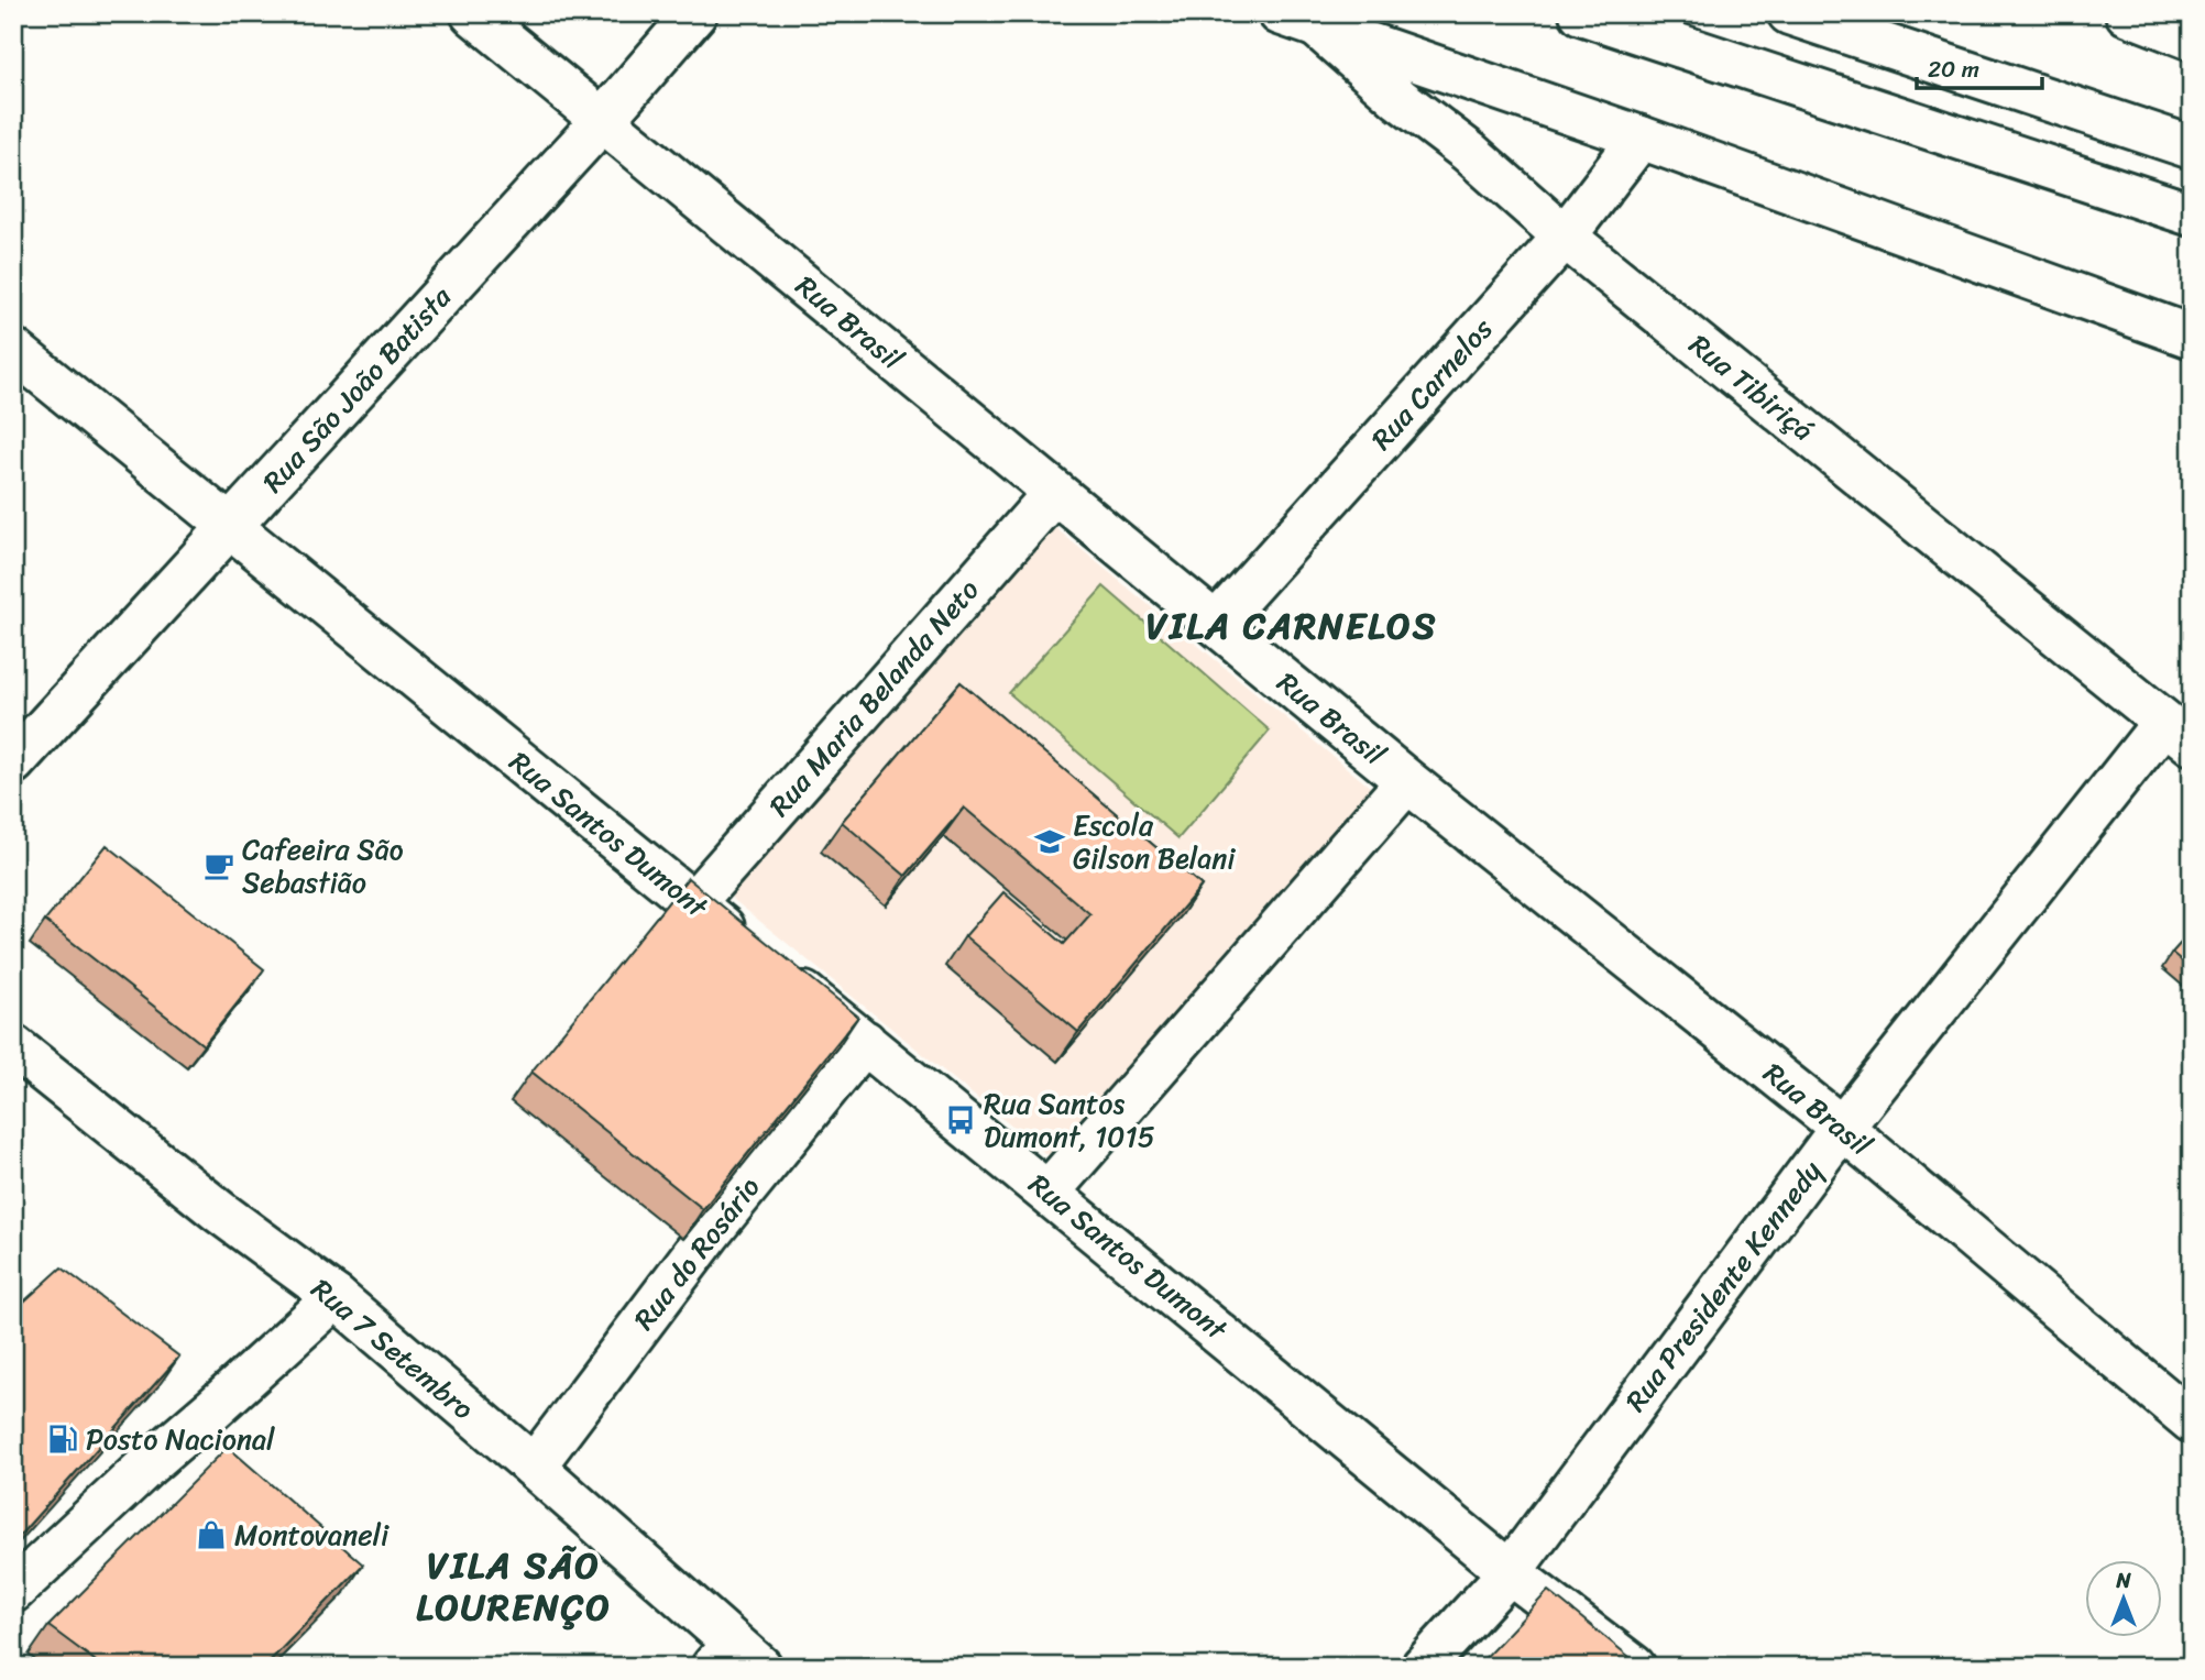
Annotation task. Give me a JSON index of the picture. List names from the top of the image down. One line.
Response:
{"streets":{"main road":["Rua Brasil","Rua Carnelos","Rua Tibiriçá","Rua São João Batista","Rua Maria Belanda Neto","Rua Santos Dumont","Rua do Rosário","Rua Presidente Kennedy","Rua 7 Setembro"]},"crossings":[["Rua Brasil","Rua Carnelos"],["Rua Brasil","Rua São João Batista"],["Rua Brasil","Rua Maria Belanda Neto"],["Rua Brasil","Rua Presidente Kennedy"],["Rua Carnelos","Rua Tibiriçá"],["Rua Tibiriçá","Rua Presidente Kennedy"],["Rua São João Batista","Rua Santos Dumont"],["Rua Maria Belanda Neto","Rua Santos Dumont"],["Rua Santos Dumont","Rua do Rosário"],["Rua Santos Dumont","Rua Presidente Kennedy"],["Rua do Rosário","Rua 7 Setembro"]],"districts":["VILA CARNELOS","VILA SÃO LOURENÇO"],"places":{"school or university":["Escola Gilson Belani"],"cafe":["Cafeeira São Sebastião"],"bus stop":["Rua Santos Dumont, 1015"],"fuel station":["Posto Nacional"],"shop":["Montovaneli"]},"scale_bar":"20 m","north":"top"}
